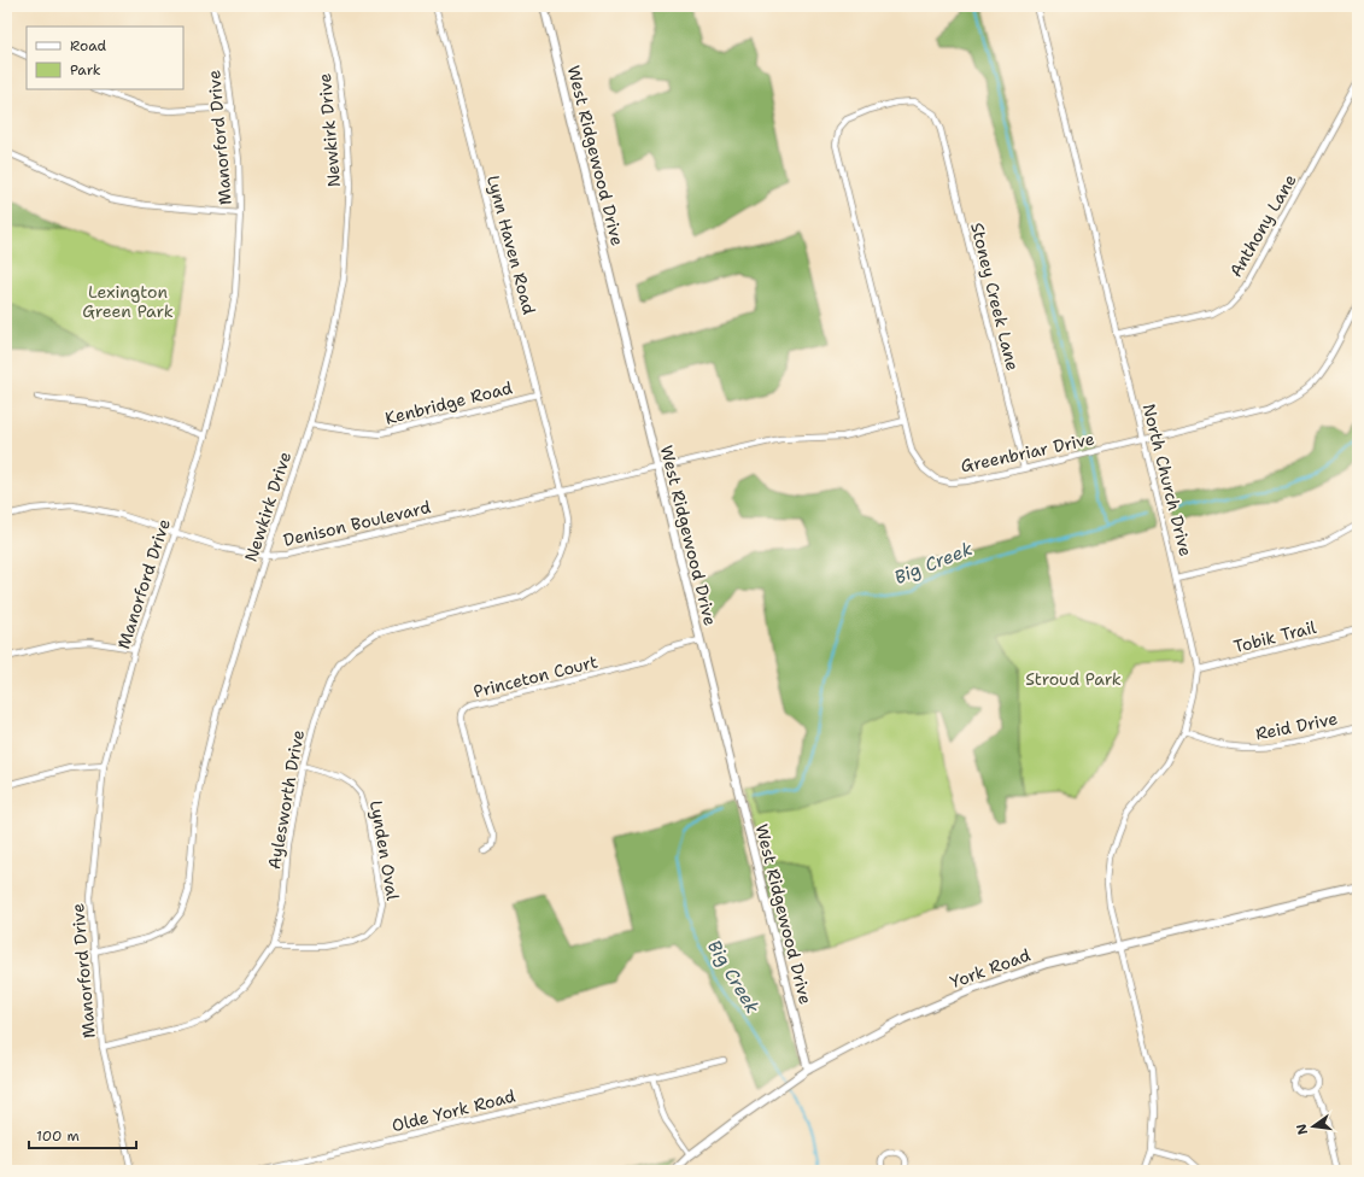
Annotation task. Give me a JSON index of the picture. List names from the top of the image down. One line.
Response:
{"streets":{"main road":["West Ridgewood Drive","York Road"],"street":["Newkirk Drive","Manorford Drive","Anthony Lane","Lynn Haven Road","Stoney Creek Lane","Kenbridge Road","Greenbriar Drive","North Church Drive","Denison Boulevard","Tobik Trail","Princeton Court","Reid Drive","Aylesworth Drive","Lynden Oval","Olde York Road"]},"crossings":[["Newkirk Drive","Manorford Drive"],["Newkirk Drive","Kenbridge Road"],["Newkirk Drive","Denison Boulevard"],["Manorford Drive","Denison Boulevard"],["Manorford Drive","Aylesworth Drive"],["West Ridgewood Drive","Denison Boulevard"],["West Ridgewood Drive","Princeton Court"],["West Ridgewood Drive","York Road"],["Anthony Lane","North Church Drive"],["Lynn Haven Road","Kenbridge Road"],["Lynn Haven Road","Denison Boulevard"],["Lynn Haven Road","Aylesworth Drive"],["Stoney Creek Lane","Greenbriar Drive"],["Greenbriar Drive","North Church Drive"],["Greenbriar Drive","Denison Boulevard"],["North Church Drive","Tobik Trail"],["North Church Drive","Reid Drive"],["North Church Drive","York Road"],["Denison Boulevard","Aylesworth Drive"],["Aylesworth Drive","Lynden Oval"]],"water":["Big Creek"],"parks":["Lexington Green Park","Stroud Park"],"legend":["Road","Park"],"scale_bar":"100 m","north":"left"}
